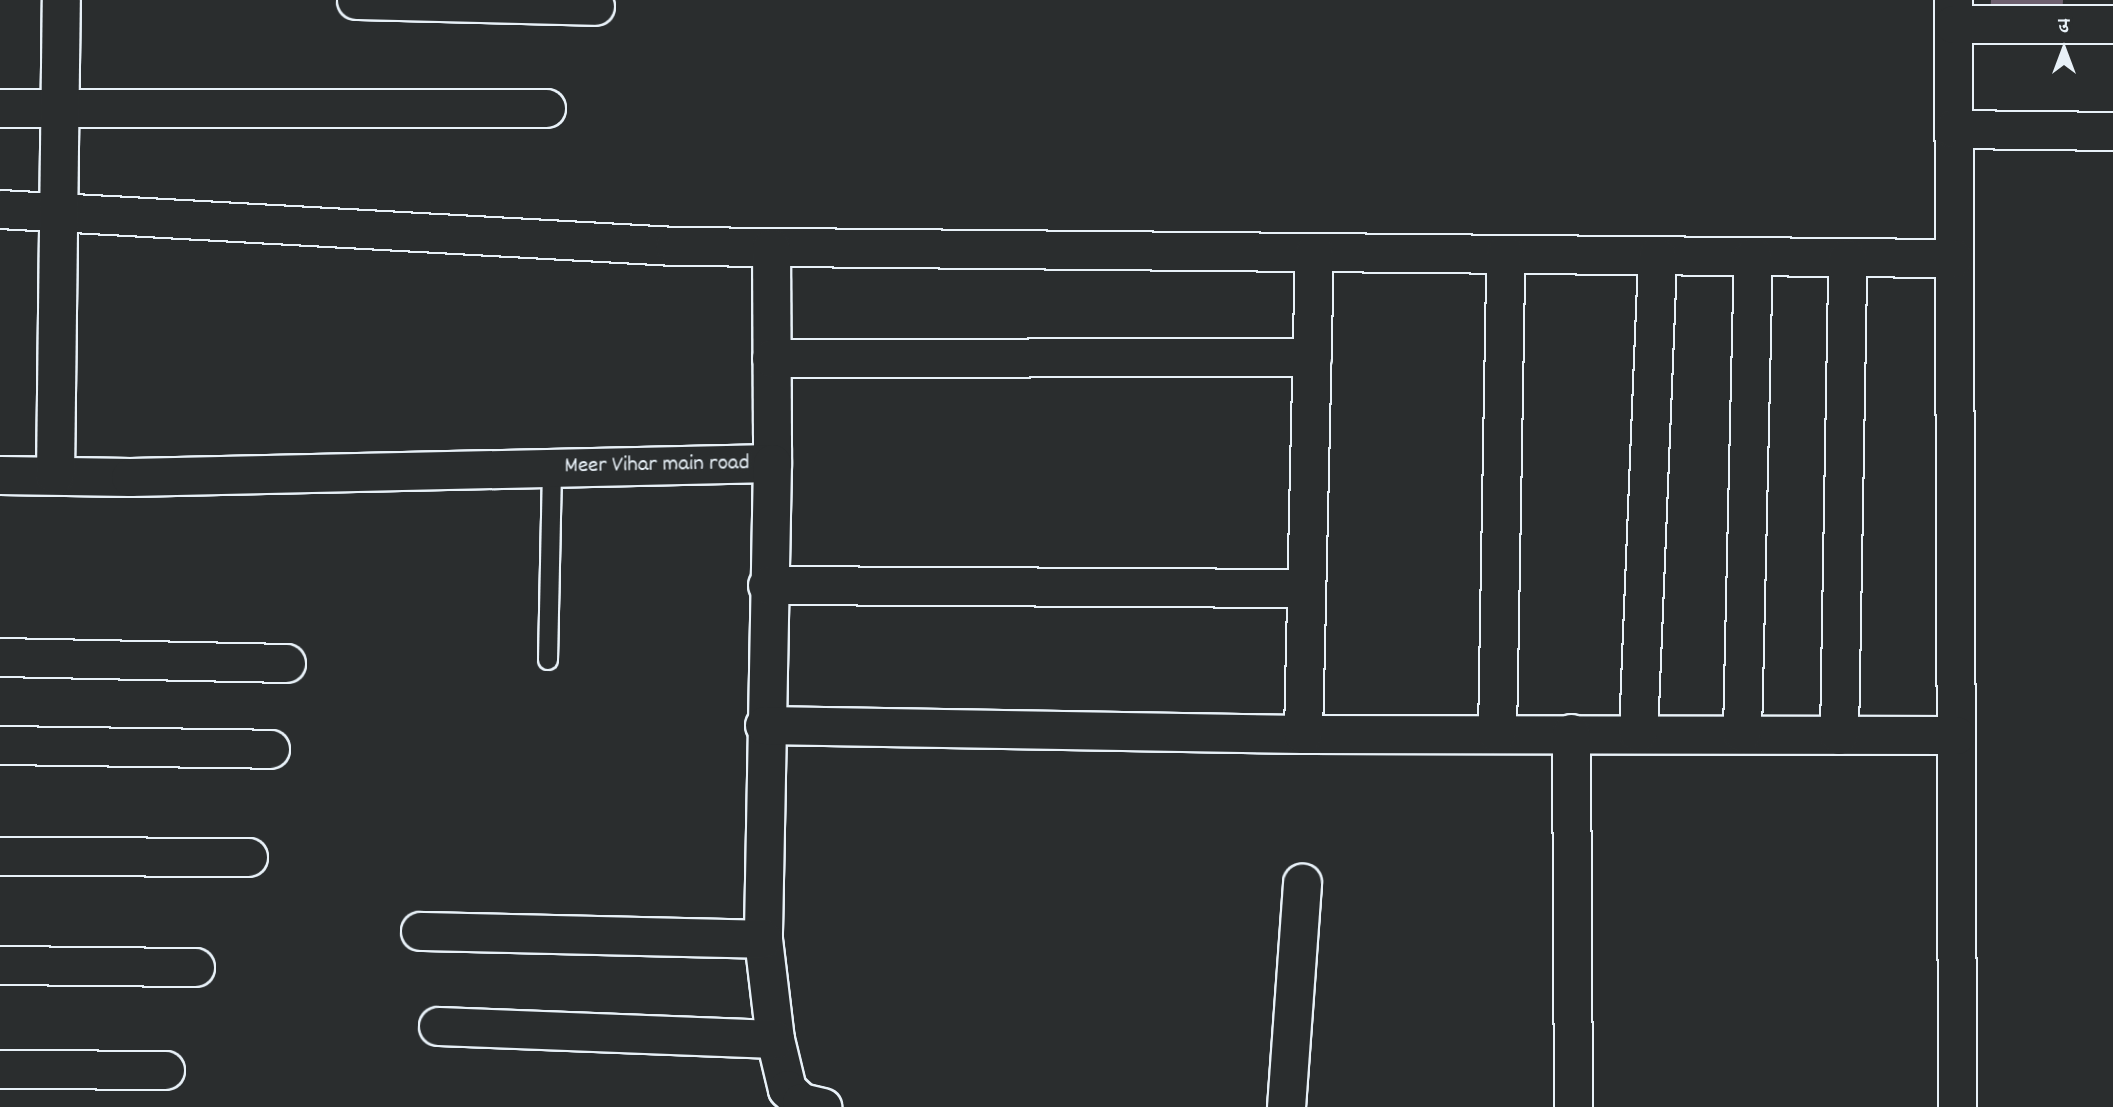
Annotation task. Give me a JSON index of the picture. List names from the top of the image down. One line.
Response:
{"streets":{"street":["Meer Vihar main road"]},"north":"top"}
